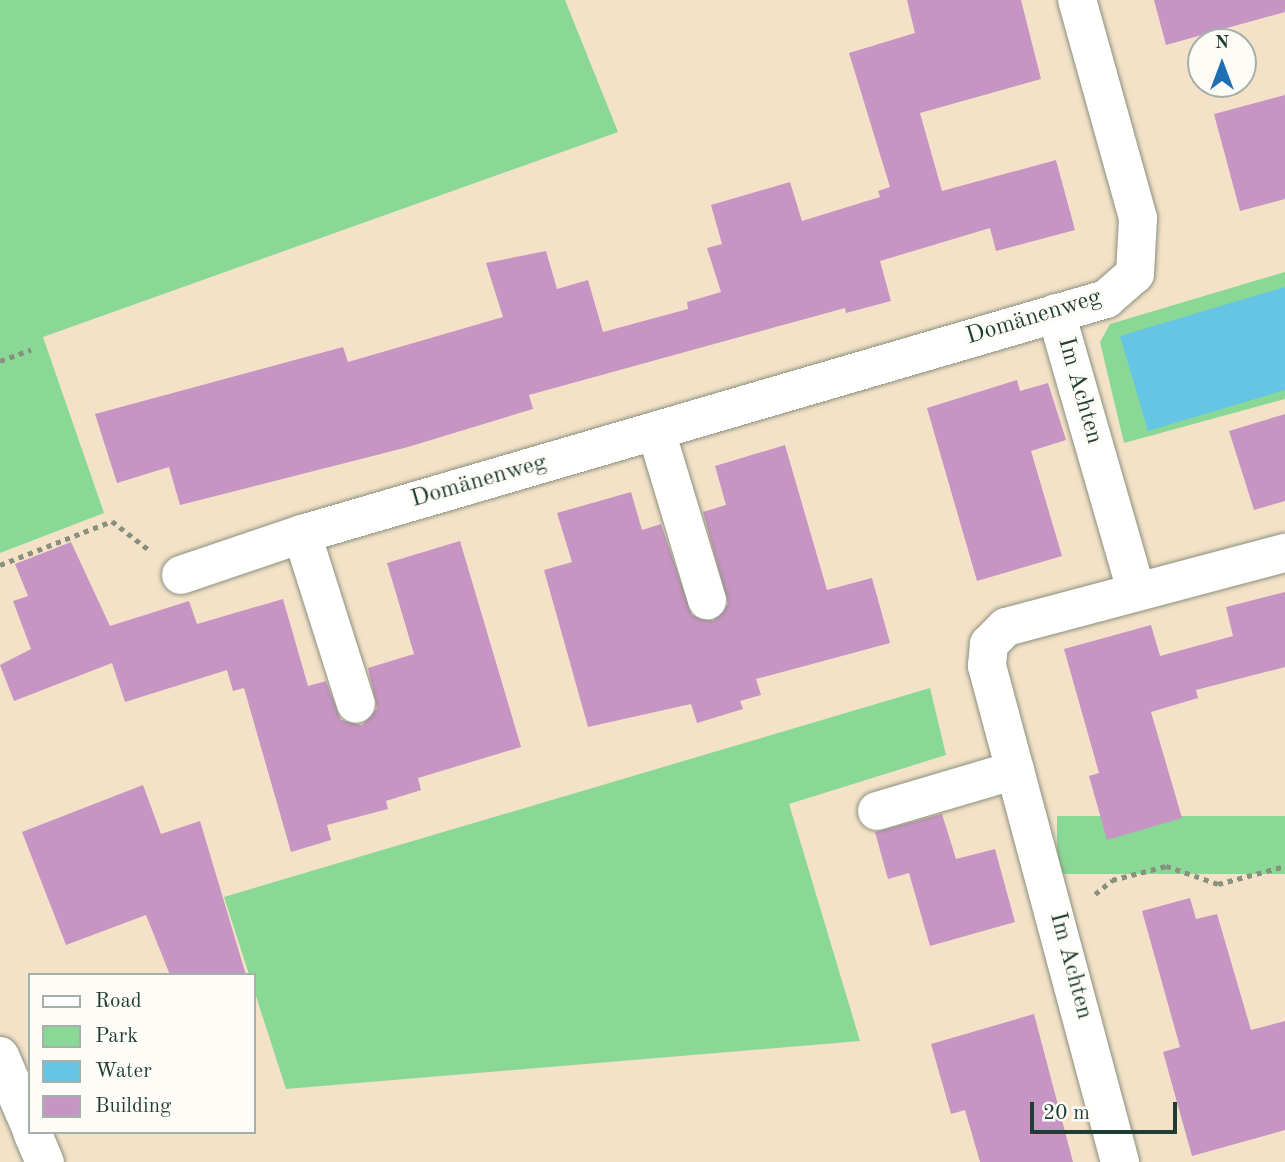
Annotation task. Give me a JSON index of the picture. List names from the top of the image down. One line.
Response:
{"streets":{"street":["Domänenweg","Im Achten"]},"crossings":[["Domänenweg","Im Achten"]],"legend":["Road","Park","Water","Building"],"scale_bar":"20 m","north":"top"}
